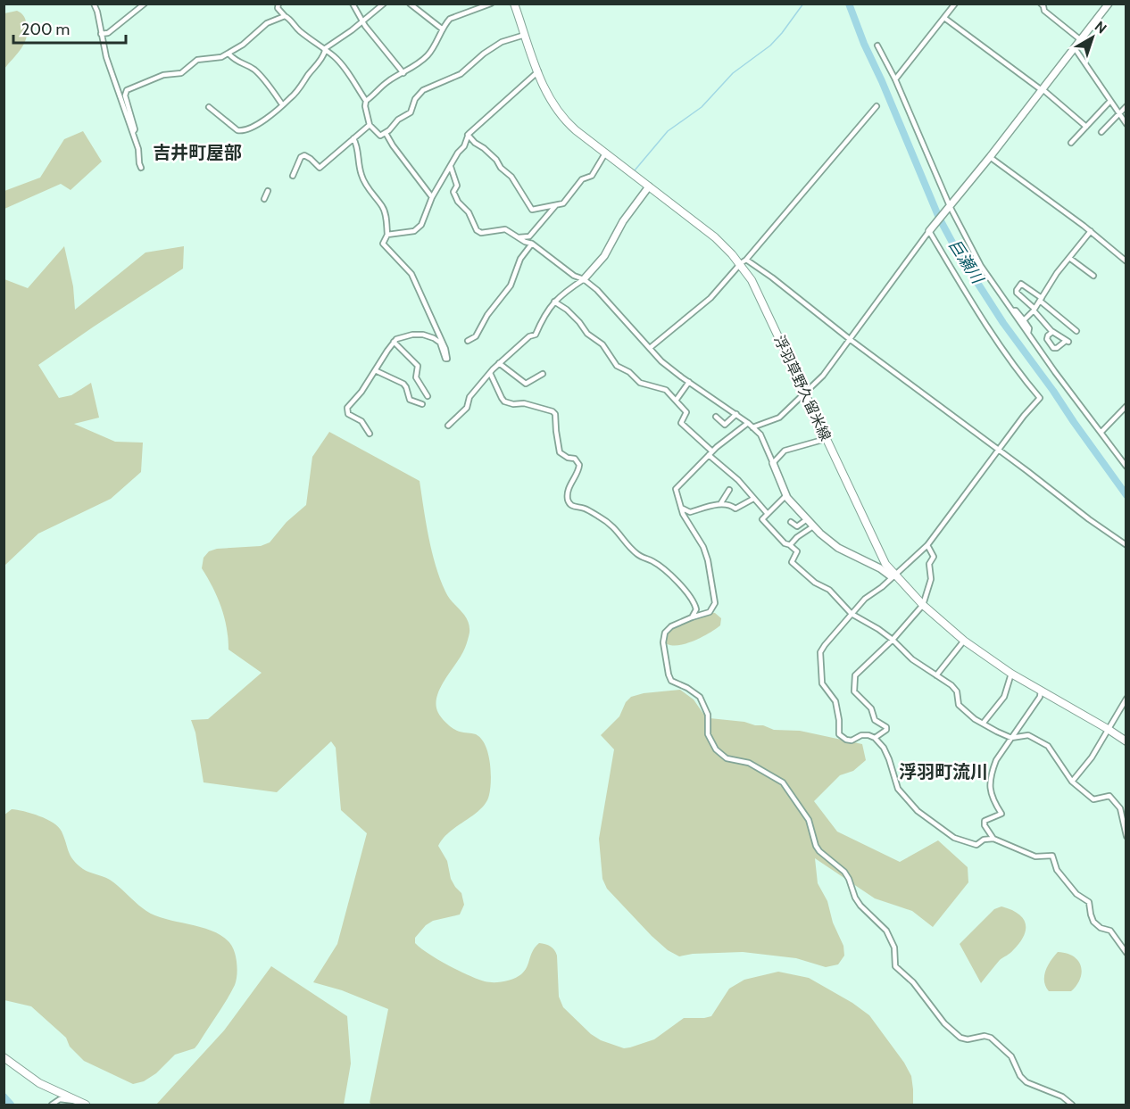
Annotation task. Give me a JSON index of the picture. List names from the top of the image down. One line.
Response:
{"streets":{"main road":["浮羽草野久留米線"]},"districts":["吉井町屋部","浮羽町流川"],"water":["巨瀬川"],"scale_bar":"200 m","north":"top right"}
